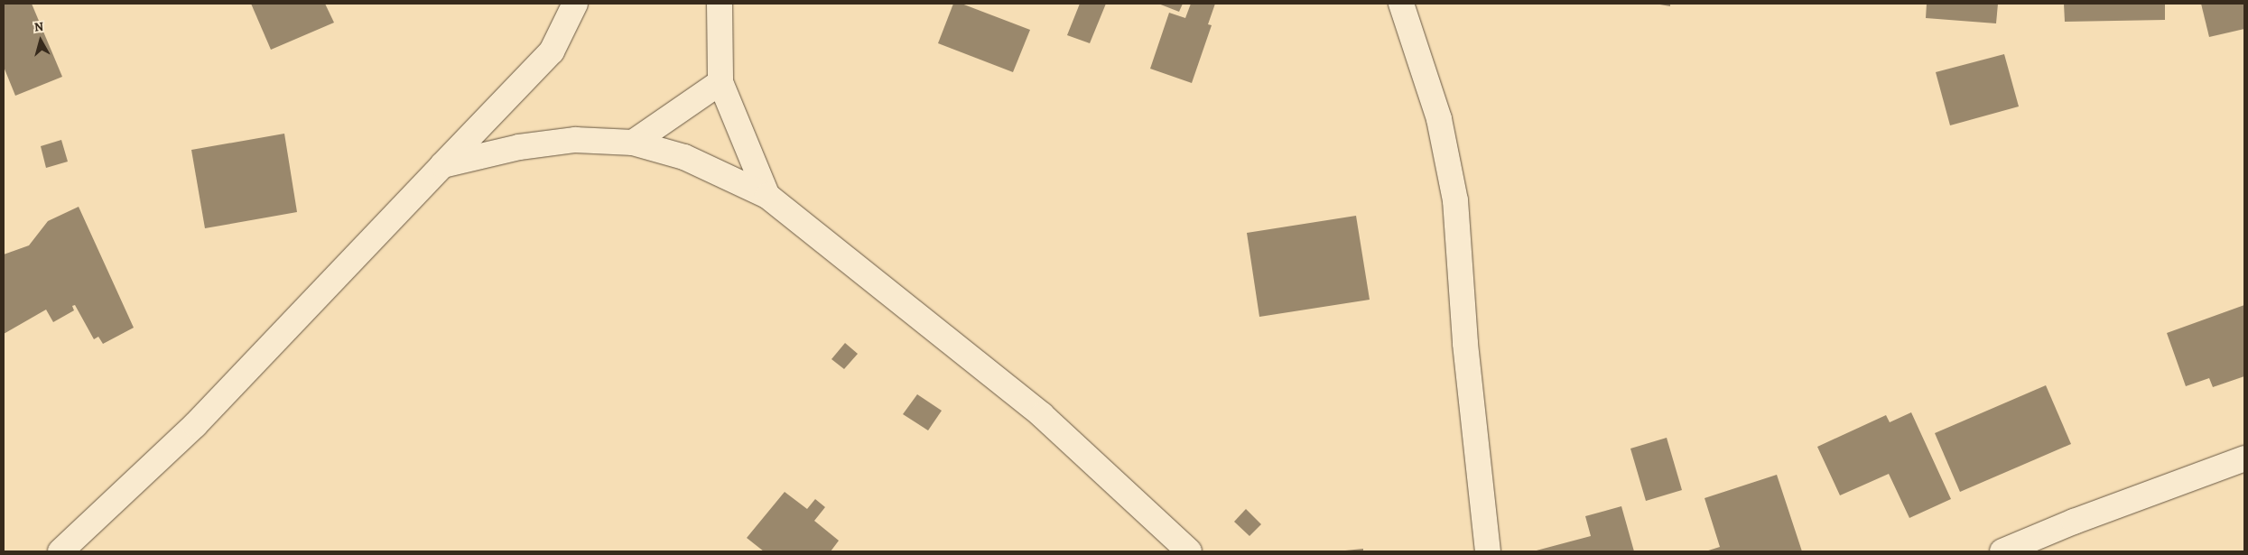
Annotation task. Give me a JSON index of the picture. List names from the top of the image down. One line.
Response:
{"north":"top"}
